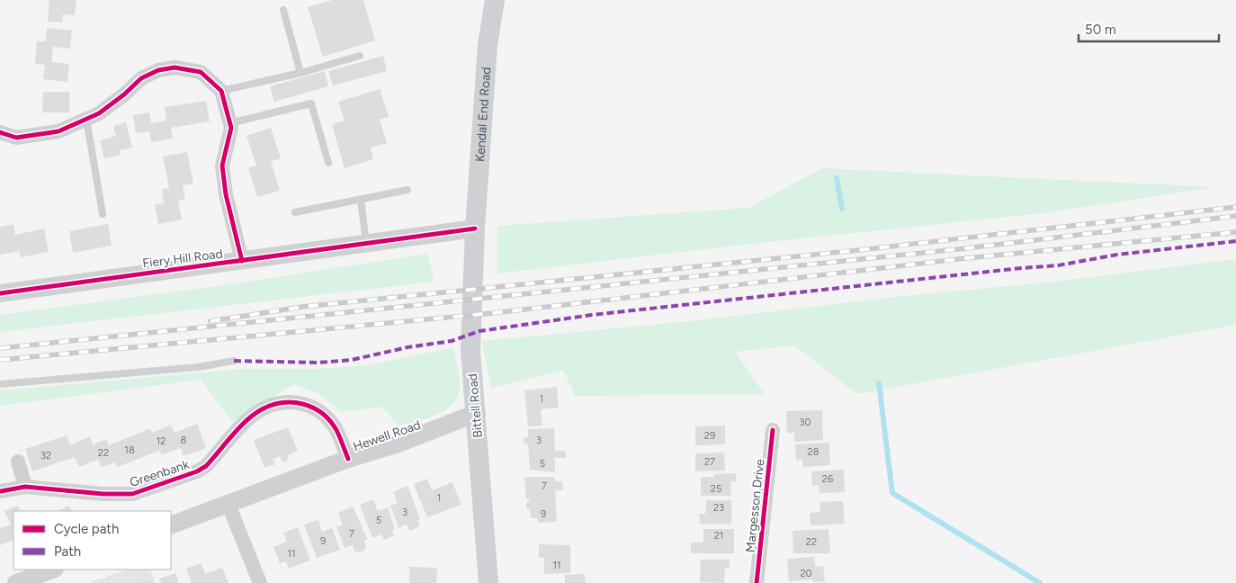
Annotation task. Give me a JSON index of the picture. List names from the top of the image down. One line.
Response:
{"streets":{"main road":["Kendal End Road","Bittell Road"],"street":["Fiery Hill Road","Hewell Road","Greenbank","Margesson Drive"]},"crossings":[["Kendal End Road","Fiery Hill Road"],["Kendal End Road","Bittell Road"],["Fiery Hill Road","Bittell Road"],["Bittell Road","Hewell Road"],["Hewell Road","Greenbank"]],"house_numbers":["1","30","29","8","3","12","18","28","22","32","27","5","26","7","25","1","23","3","9","5","7","21","9","22","11","11","20"],"legend":["Cycle path","Path"],"scale_bar":"50 m"}
